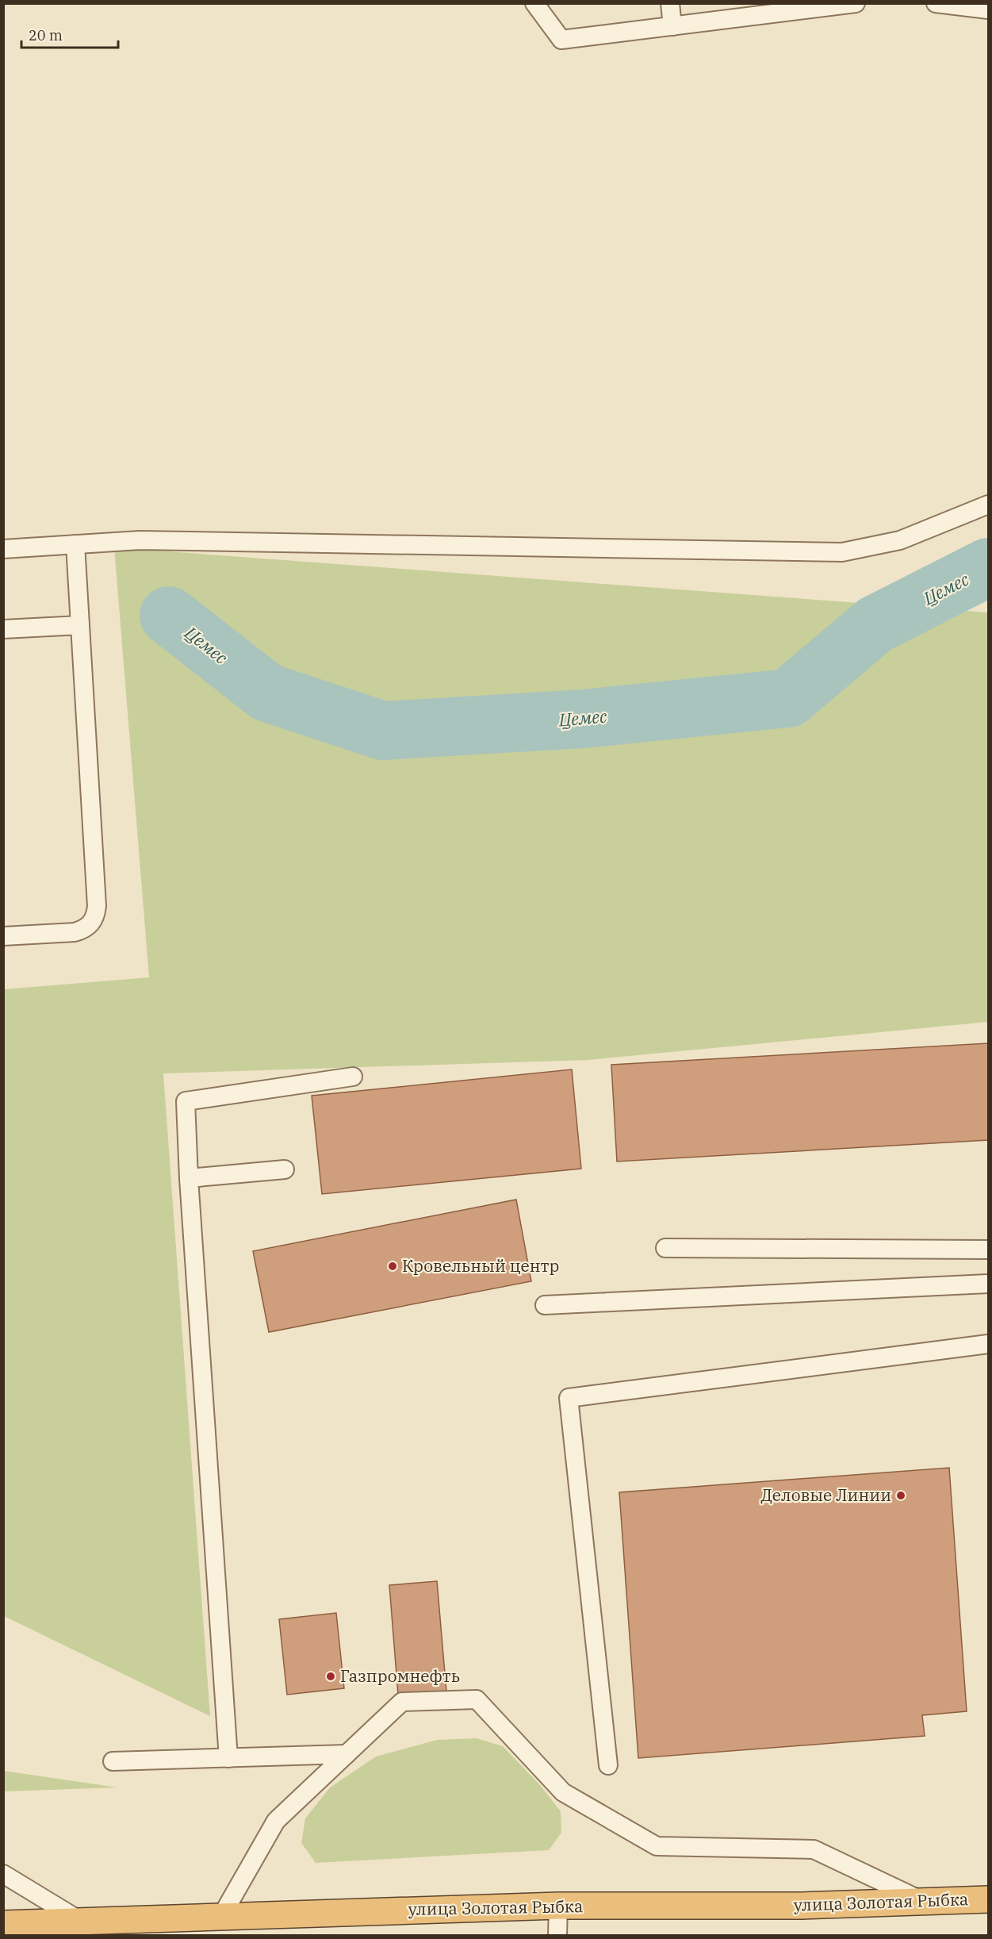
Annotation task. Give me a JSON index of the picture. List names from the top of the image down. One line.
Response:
{"streets":{"highway":["улица Золотая Рыбка"]},"water":["Цемес"],"places":["Кровельный центр","Деловые Линии","Газпромнефть"],"scale_bar":"20 m"}
